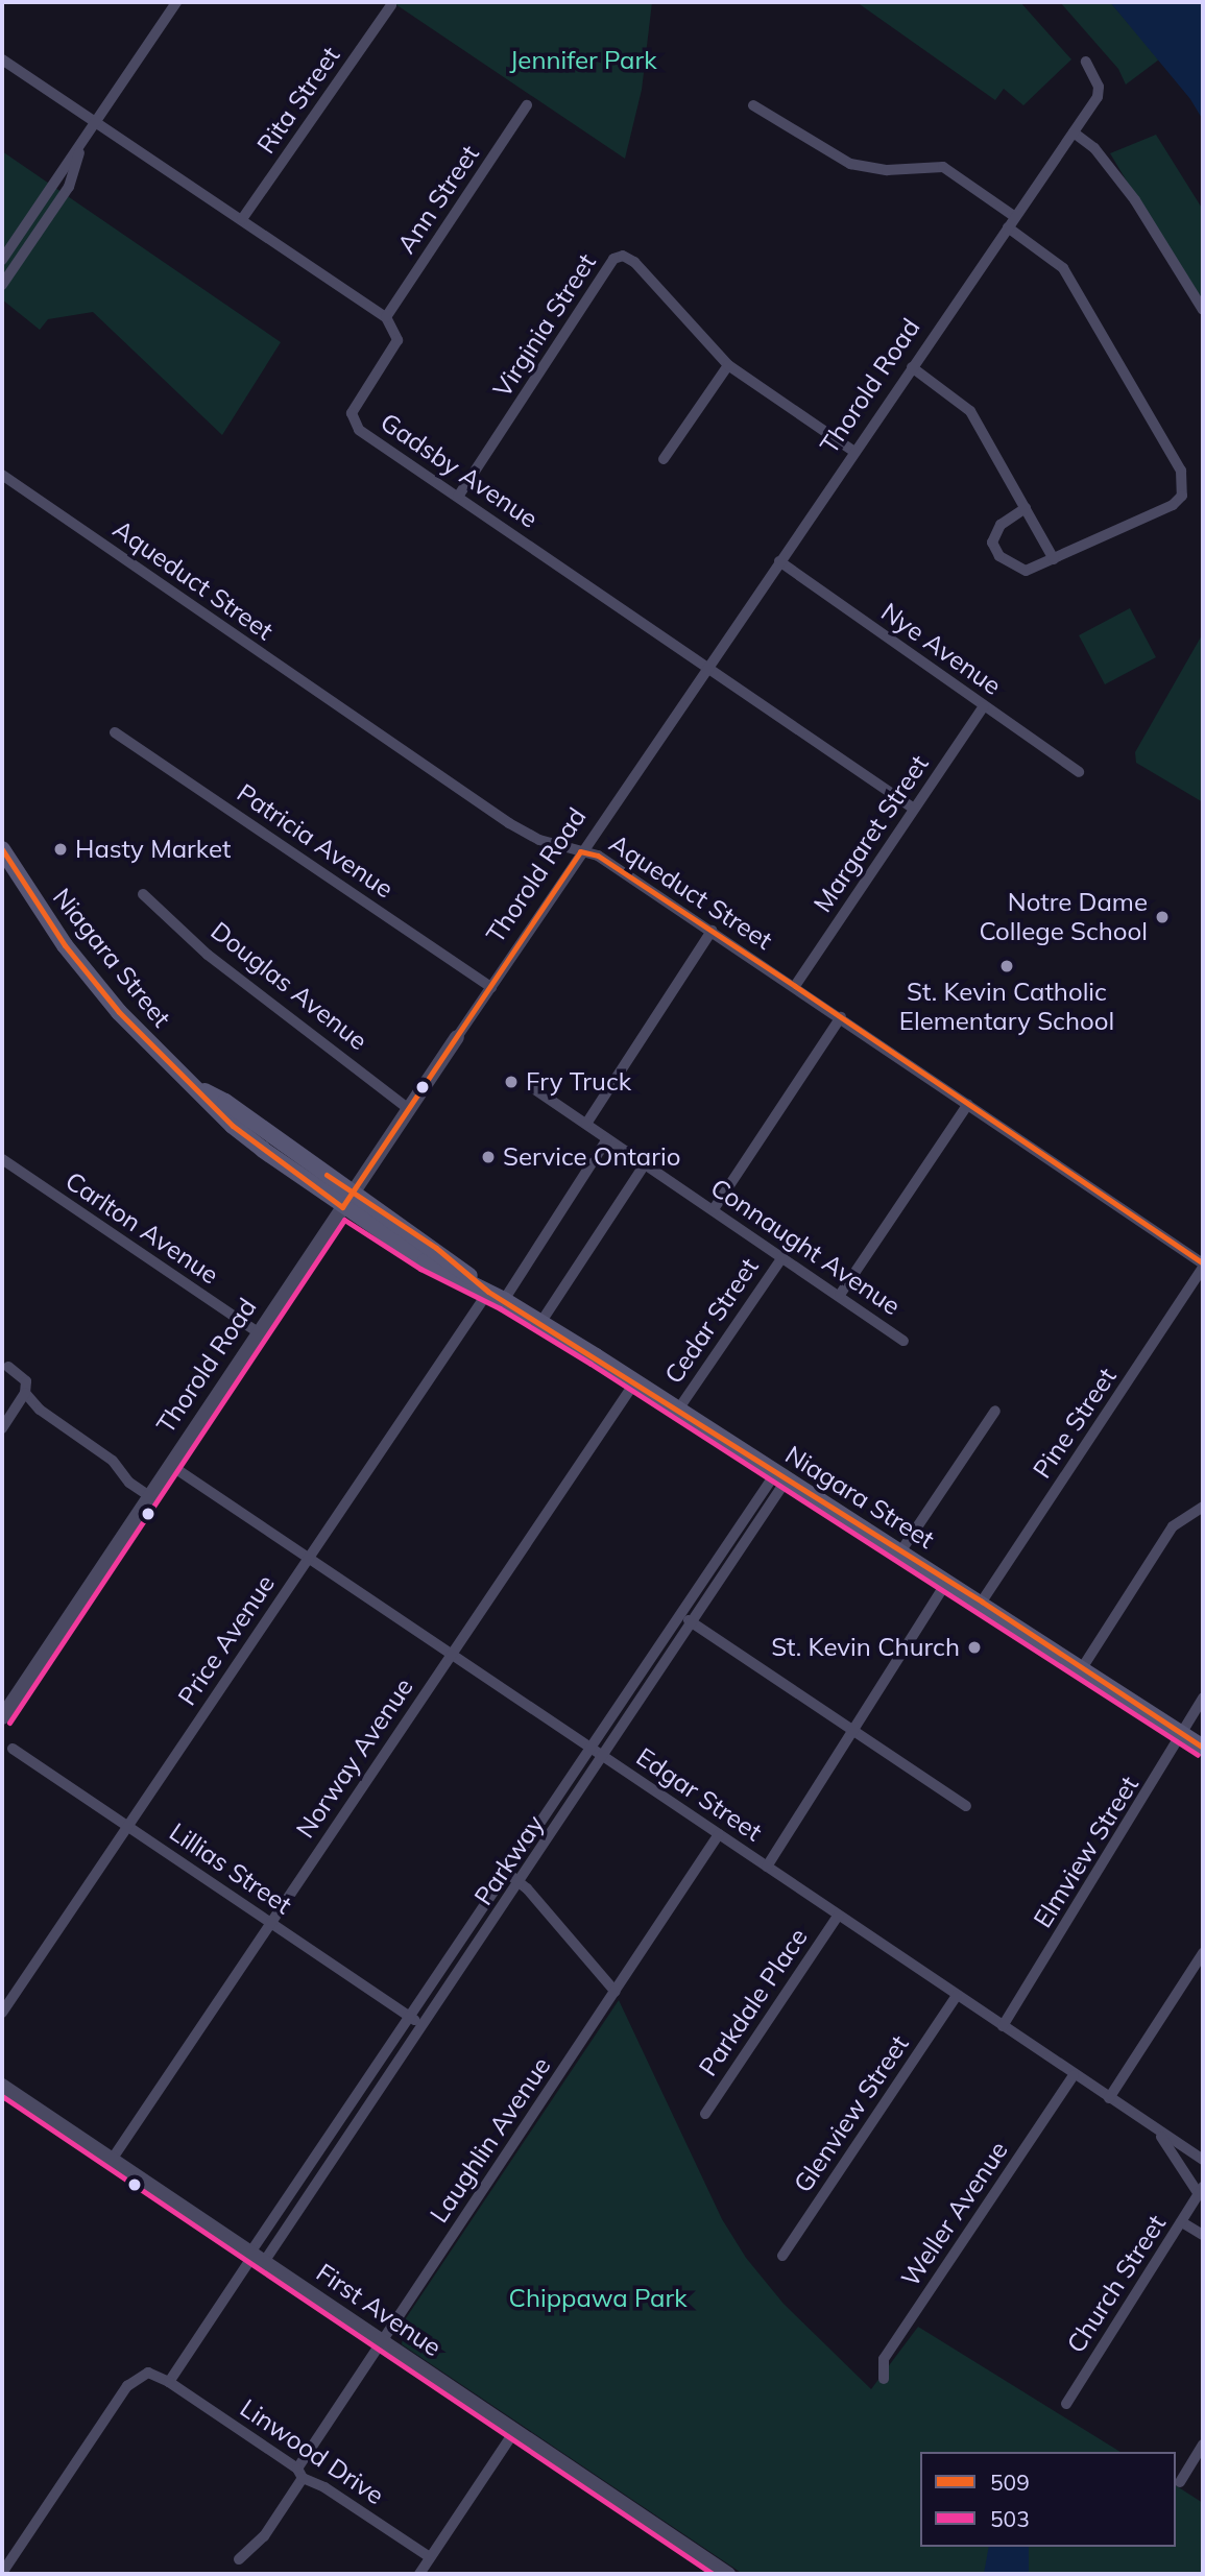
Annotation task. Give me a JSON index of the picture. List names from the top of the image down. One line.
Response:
{"streets":{"main road":["Niagara Street"],"street":["Rita Street","Ann Street","Virginia Street","Thorold Road","Gadsby Avenue","Aqueduct Street","Nye Avenue","Margaret Street","Patricia Avenue","Douglas Avenue","Carlton Avenue","Connaught Avenue","Cedar Street","Pine Street","Price Avenue","Norway Avenue","Edgar Street","Elmview Street","Parkway","Lillias Street","Parkdale Place","Glenview Street","Laughlin Avenue","Weller Avenue","Church Street","First Avenue","Linwood Drive"]},"crossings":[["Ann Street","Gadsby Avenue"],["Virginia Street","Thorold Road"],["Virginia Street","Gadsby Avenue"],["Thorold Road","Gadsby Avenue"],["Thorold Road","Aqueduct Street"],["Thorold Road","Nye Avenue"],["Thorold Road","Patricia Avenue"],["Thorold Road","Niagara Street"],["Thorold Road","Douglas Avenue"],["Thorold Road","Carlton Avenue"],["Thorold Road","Edgar Street"],["Gadsby Avenue","Margaret Street"],["Aqueduct Street","Margaret Street"],["Aqueduct Street","Pine Street"],["Nye Avenue","Margaret Street"],["Niagara Street","Cedar Street"],["Niagara Street","Pine Street"],["Niagara Street","Price Avenue"],["Niagara Street","Norway Avenue"],["Niagara Street","Elmview Street"],["Niagara Street","Parkway"],["Connaught Avenue","Cedar Street"],["Price Avenue","Edgar Street"],["Price Avenue","Lillias Street"],["Norway Avenue","Edgar Street"],["Norway Avenue","Lillias Street"],["Norway Avenue","First Avenue"],["Edgar Street","Elmview Street"],["Edgar Street","Parkway"],["Edgar Street","Parkdale Place"],["Edgar Street","Glenview Street"],["Edgar Street","Laughlin Avenue"],["Edgar Street","Weller Avenue"],["Parkway","Lillias Street"],["Parkway","First Avenue"],["Parkway","Linwood Drive"],["Laughlin Avenue","First Avenue"],["Laughlin Avenue","Linwood Drive"]],"parks":["Jennifer Park","Chippawa Park"],"places":["Hasty Market","Notre Dame College School","St. Kevin Catholic Elementary School","Fry Truck","Service Ontario","St. Kevin Church"],"lines":["transit line 509","transit line 503"],"legend":["509","503"]}
